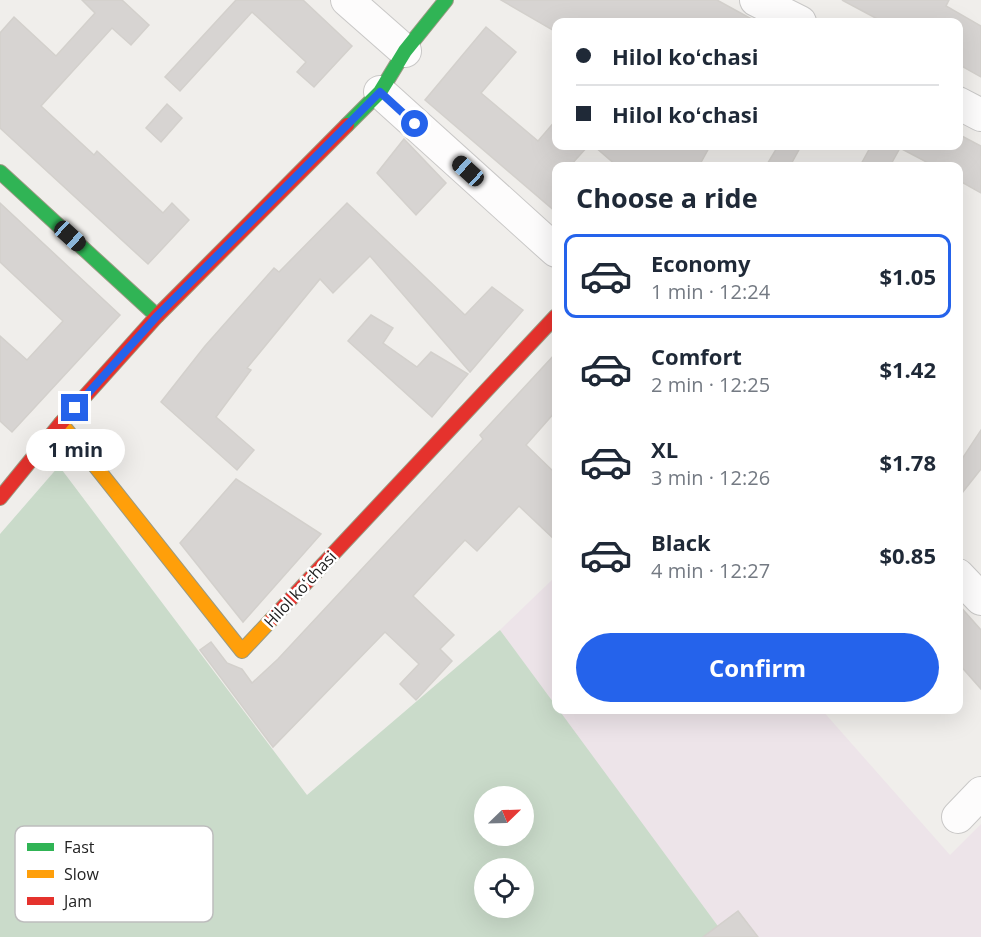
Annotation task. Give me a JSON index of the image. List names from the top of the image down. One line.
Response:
{"streets":{"street":["Hilol koʻchasi"]},"legend":["Fast","Slow","Jam"],"north":"top right","page":{"banner":["Hilol koʻchasi","Hilol koʻchasi"],"heading":"Choose a ride","list":[{"name":"Economy","note":"1 min · 12:24","value":"$1.05"},{"name":"Comfort","note":"2 min · 12:25","value":"$1.42"},{"name":"XL","note":"3 min · 12:26","value":"$1.78"},{"name":"Black","note":"4 min · 12:27","value":"$0.85"}],"bubble":"1 min","buttons":"Confirm"}}
